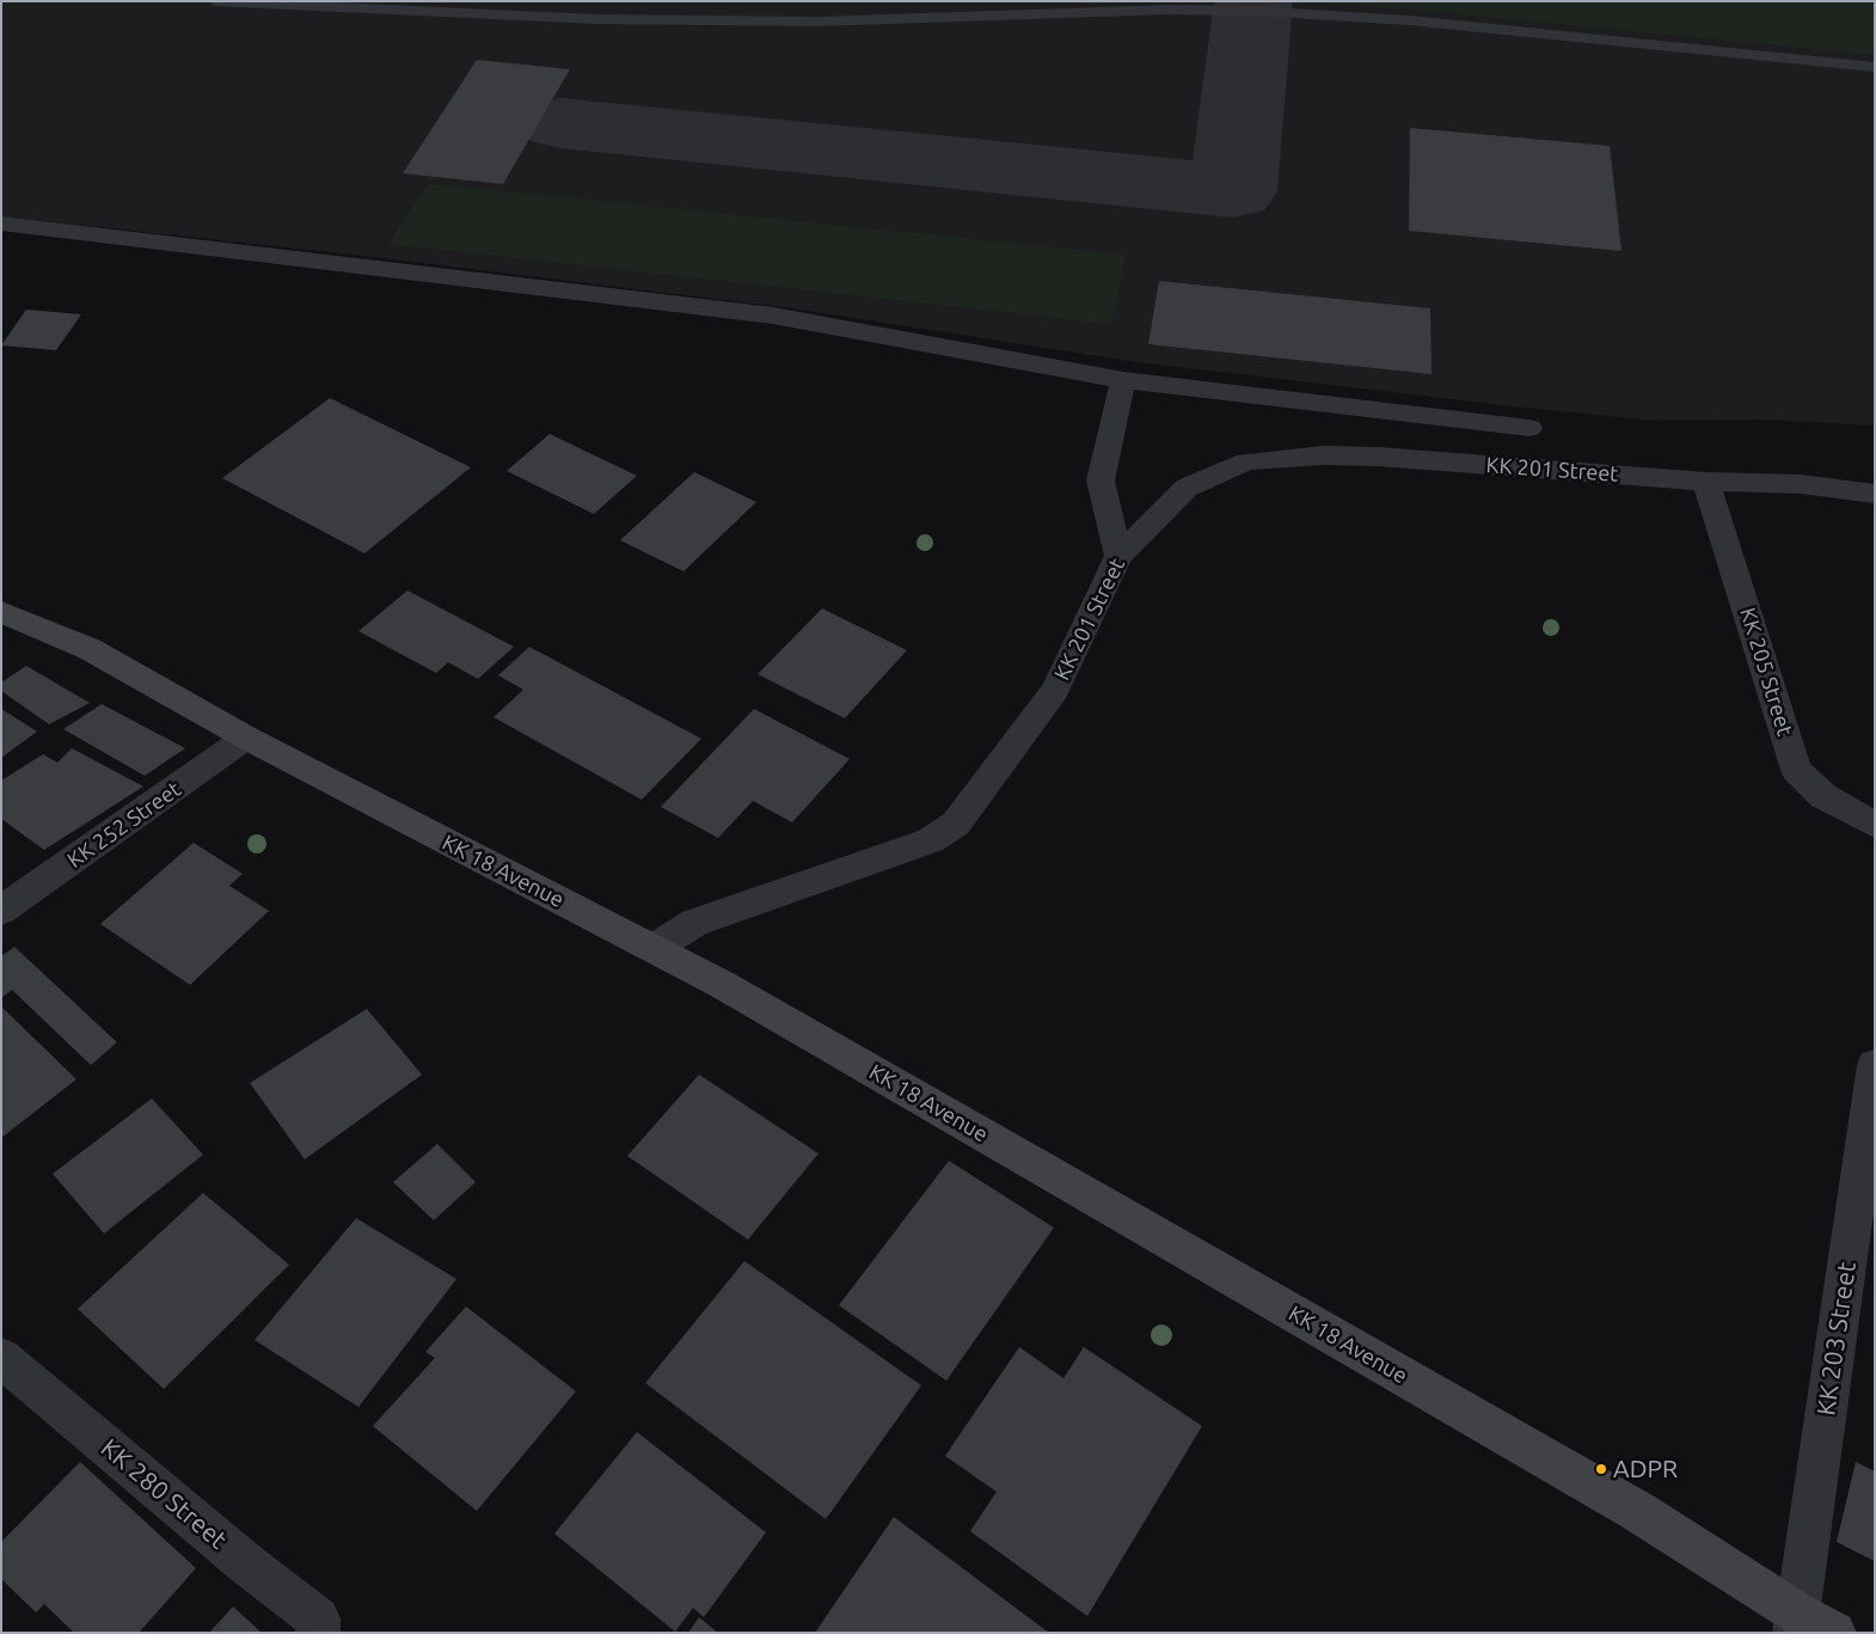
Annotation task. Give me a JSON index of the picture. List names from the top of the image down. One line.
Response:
{"streets":{"main road":["KK 18 Avenue"],"street":["KK 201 Street","KK 205 Street","KK 252 Street","KK 203 Street","KK 280 Street"]},"crossings":[["KK 201 Street","KK 205 Street"],["KK 201 Street","KK 18 Avenue"],["KK 252 Street","KK 18 Avenue"],["KK 18 Avenue","KK 203 Street"]],"places":["ADPR"]}
